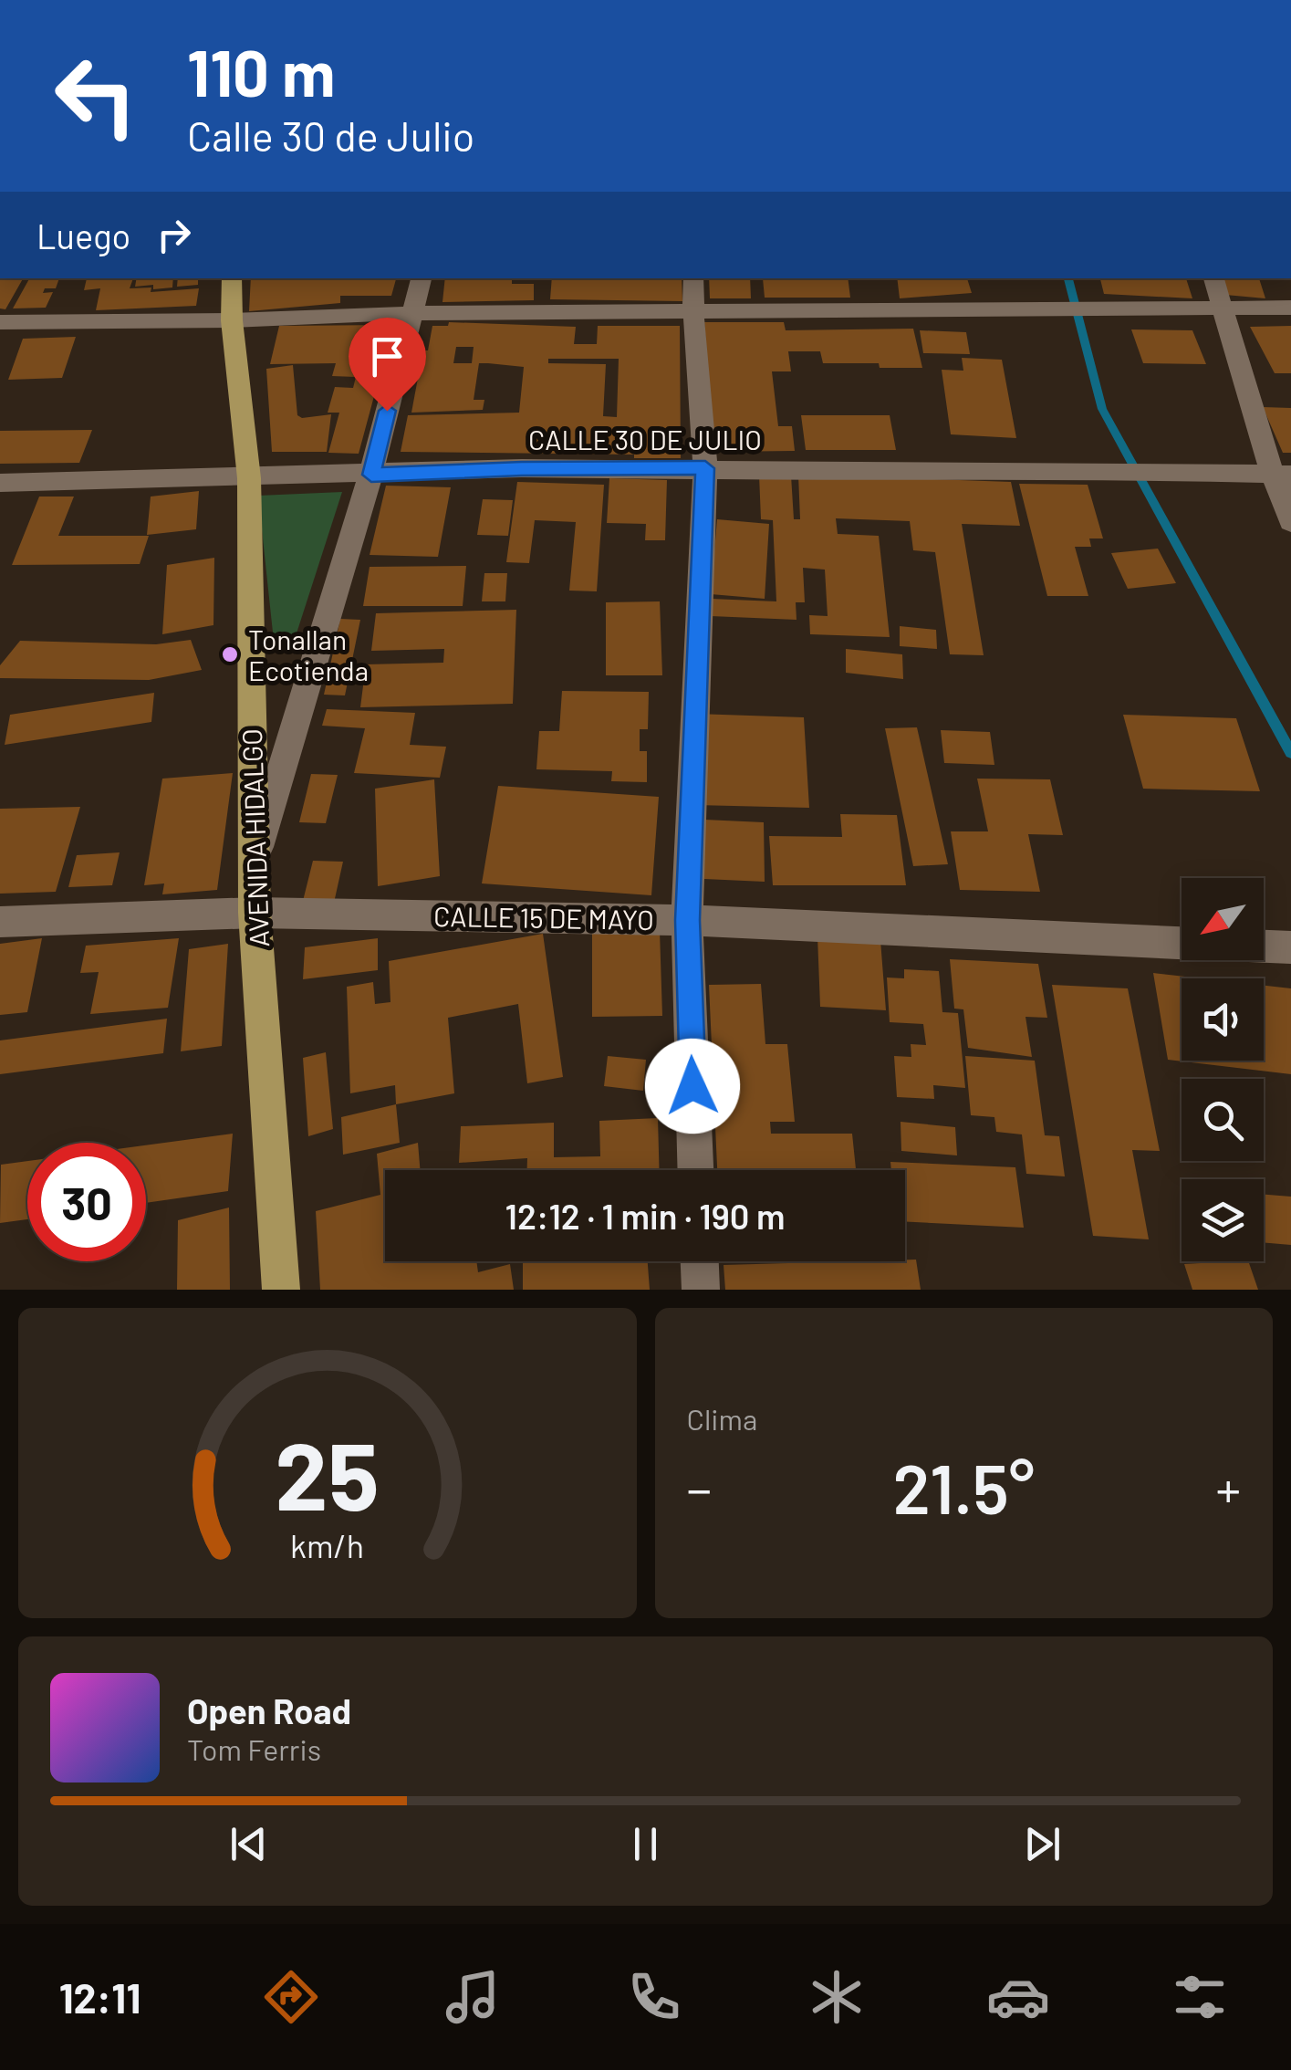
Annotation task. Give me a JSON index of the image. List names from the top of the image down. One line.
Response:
{"streets":{"main road":["AVENIDA HIDALGO"],"street":["CALLE 30 DE JULIO","CALLE 15 DE MAYO"]},"crossings":[["CALLE 30 DE JULIO","AVENIDA HIDALGO"],["AVENIDA HIDALGO","CALLE 15 DE MAYO"]],"places":["Tonallan Ecotienda"],"north":"bottom left","page":{"turn":["110 m","Calle 30 de Julio"],"then":"Luego","limit":"30","trip":"12:12 · 1 min · 190 m","tile":"Clima","heat":["−","21.5°","+"],"song":["Open Road","Tom Ferris"],"tabs":"12:11","gauge":["25","km/h"]}}
